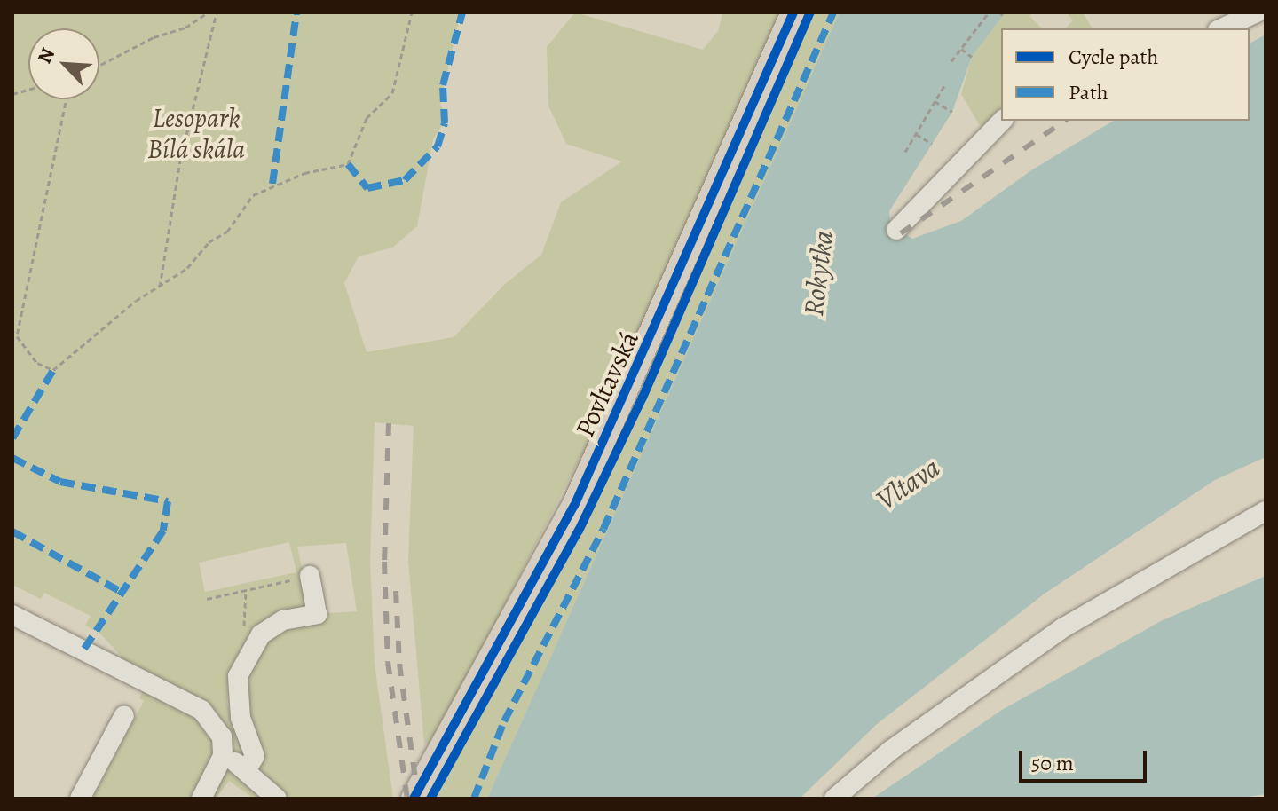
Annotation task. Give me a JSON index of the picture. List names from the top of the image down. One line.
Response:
{"streets":{"main road":["Povltavská"]},"water":["Rokytka","Vltava"],"parks":["Lesopark Bílá skála"],"legend":["Cycle path","Path"],"scale_bar":"50 m","north":"top left"}
